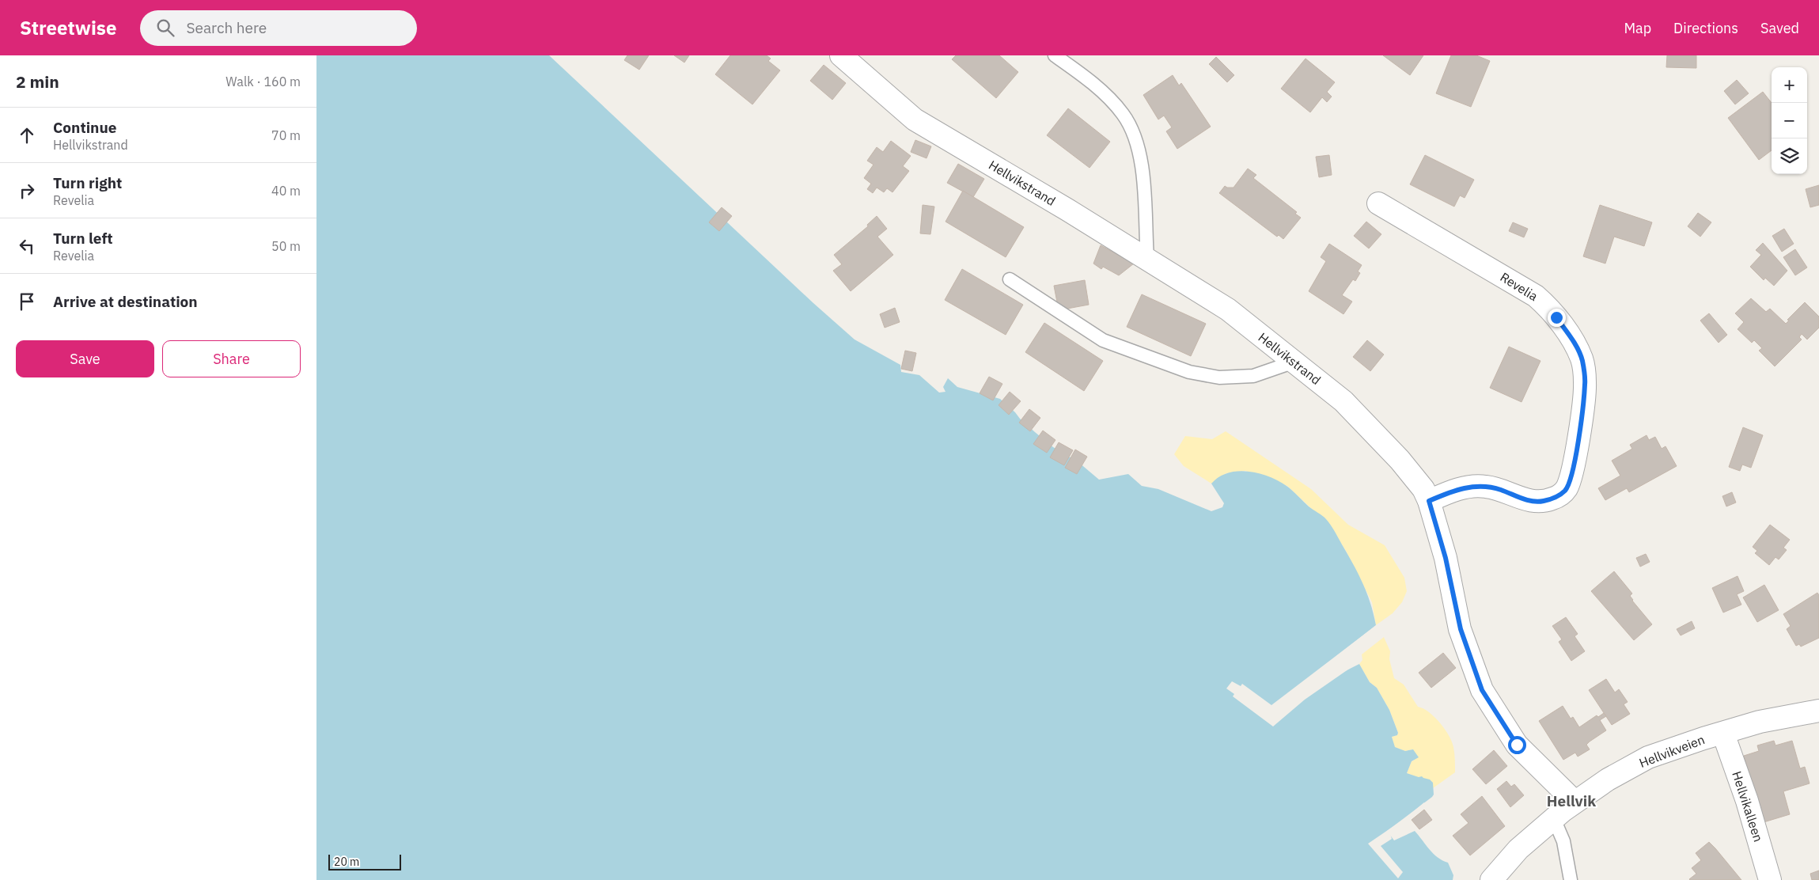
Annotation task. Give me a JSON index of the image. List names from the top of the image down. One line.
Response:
{"streets":{"street":["Hellvikstrand","Revelia","Hellvikveien","Hellvikalleen"]},"crossings":[["Hellvikstrand","Revelia"],["Hellvikstrand","Hellvikveien"],["Hellvikveien","Hellvikalleen"]],"districts":["Hellvik"],"scale_bar":"20 m","page":{"header":"Streetwise","search":"Search here","nav":["Map","Directions","Saved"],"heading":["2 min","Walk · 160 m"],"map_buttons":["+","−"],"list":[["Continue","Hellvikstrand","70 m"],["Turn right","Revelia","40 m"],["Turn left","Revelia","50 m"],"Arrive at destination"],"buttons":["Save","Share"],"scale":"20 m"}}
